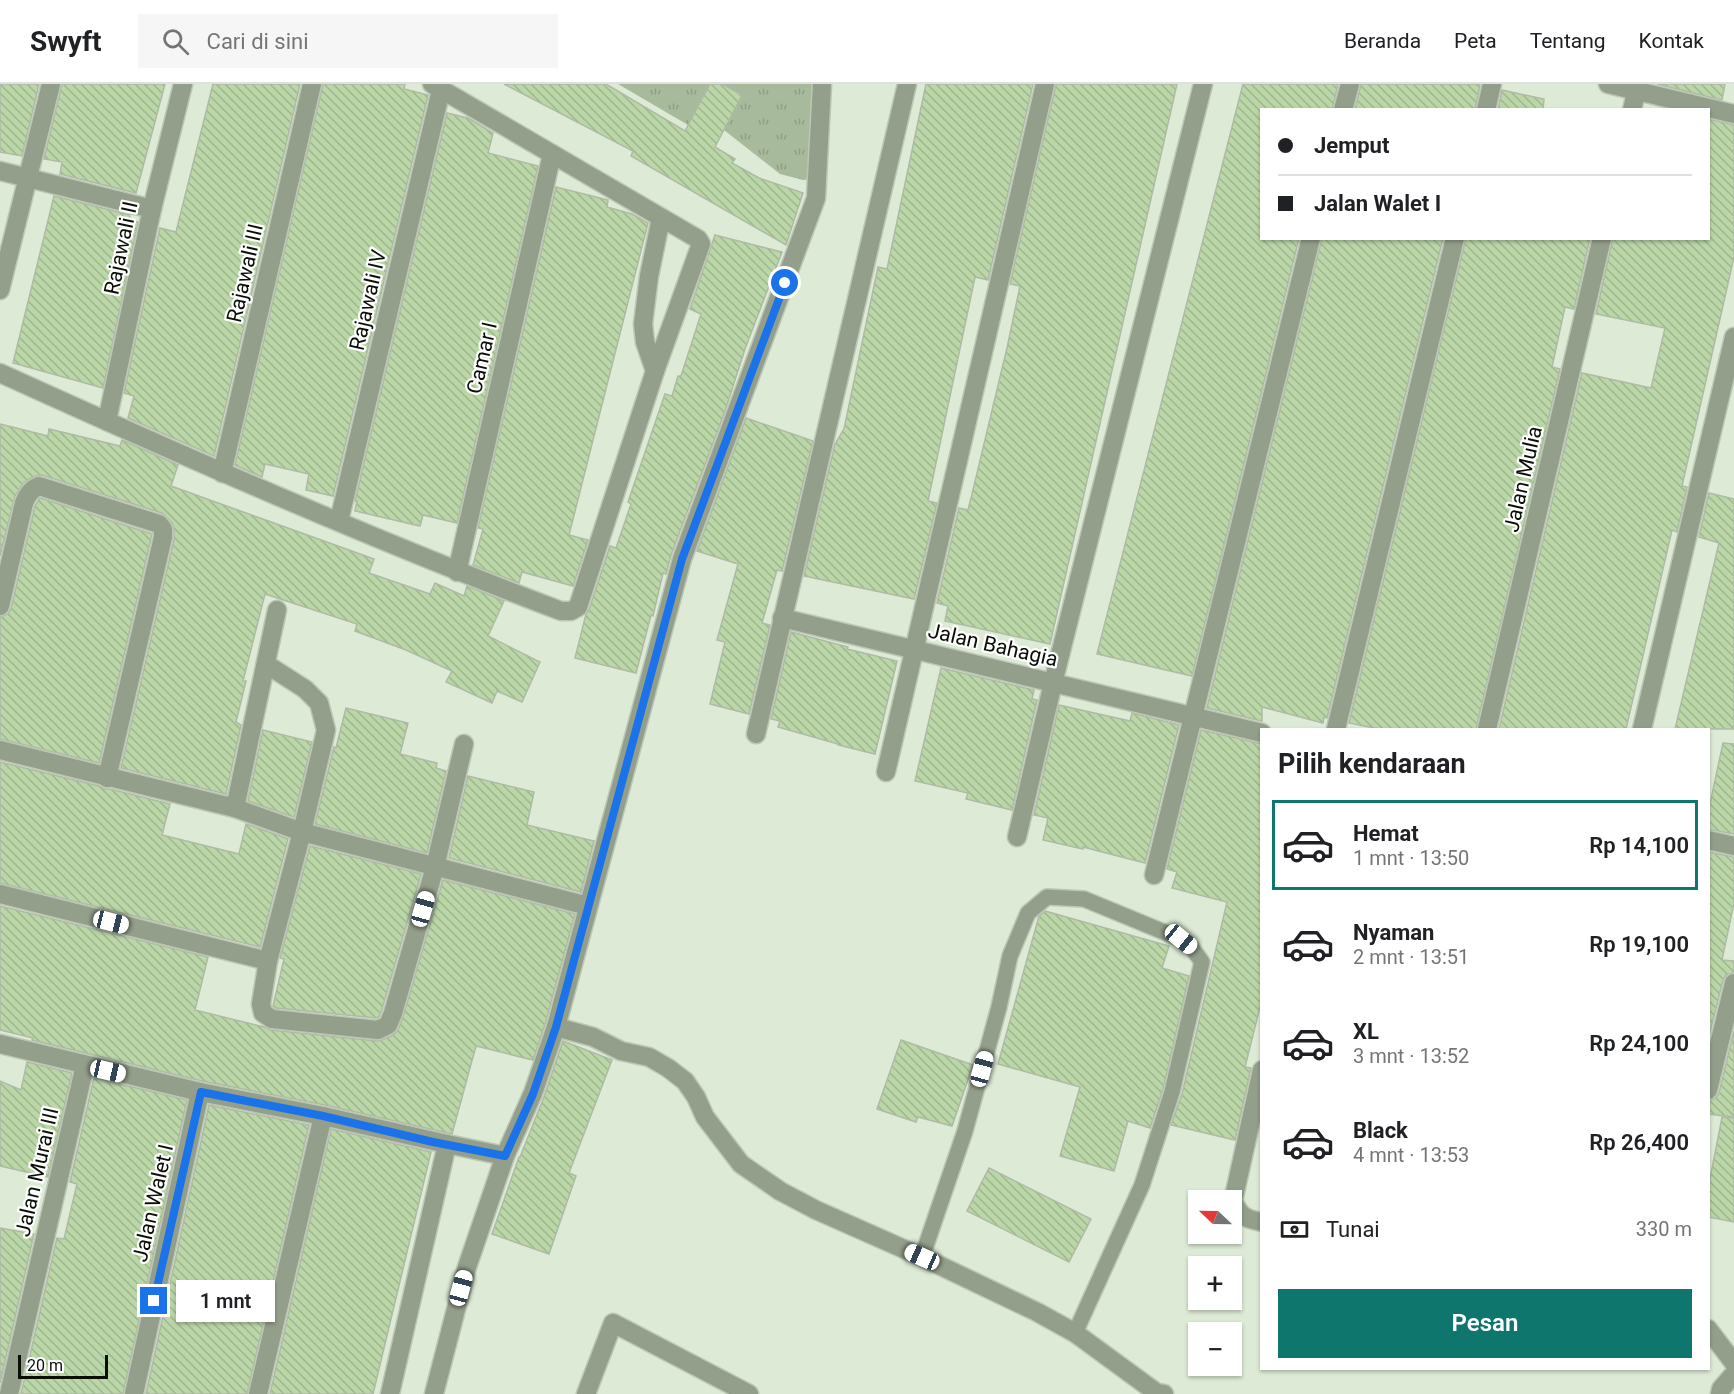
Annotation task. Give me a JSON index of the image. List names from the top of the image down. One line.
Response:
{"streets":{"street":["Rajawali II","Rajawali III","Rajawali IV","Camar I","Jalan Mulia","Jalan Bahagia","Jalan Murai III","Jalan Walet I"]},"scale_bar":"20 m","north":"left","page":{"header":"Swyft","search":"Cari di sini","nav":["Beranda","Peta","Tentang","Kontak"],"banner":["Jemput","Jalan Walet I"],"heading":"Pilih kendaraan","list":[{"name":"Hemat","note":"1 mnt · 13:50","value":"Rp 14,100"},{"name":"Nyaman","note":"2 mnt · 13:51","value":"Rp 19,100"},{"name":"XL","note":"3 mnt · 13:52","value":"Rp 24,100"},{"name":"Black","note":"4 mnt · 13:53","value":"Rp 26,400"}],"map_buttons":["+","−"],"pay":["Tunai","330 m"],"buttons":"Pesan","bubble":"1 mnt","scale":"20 m"}}
